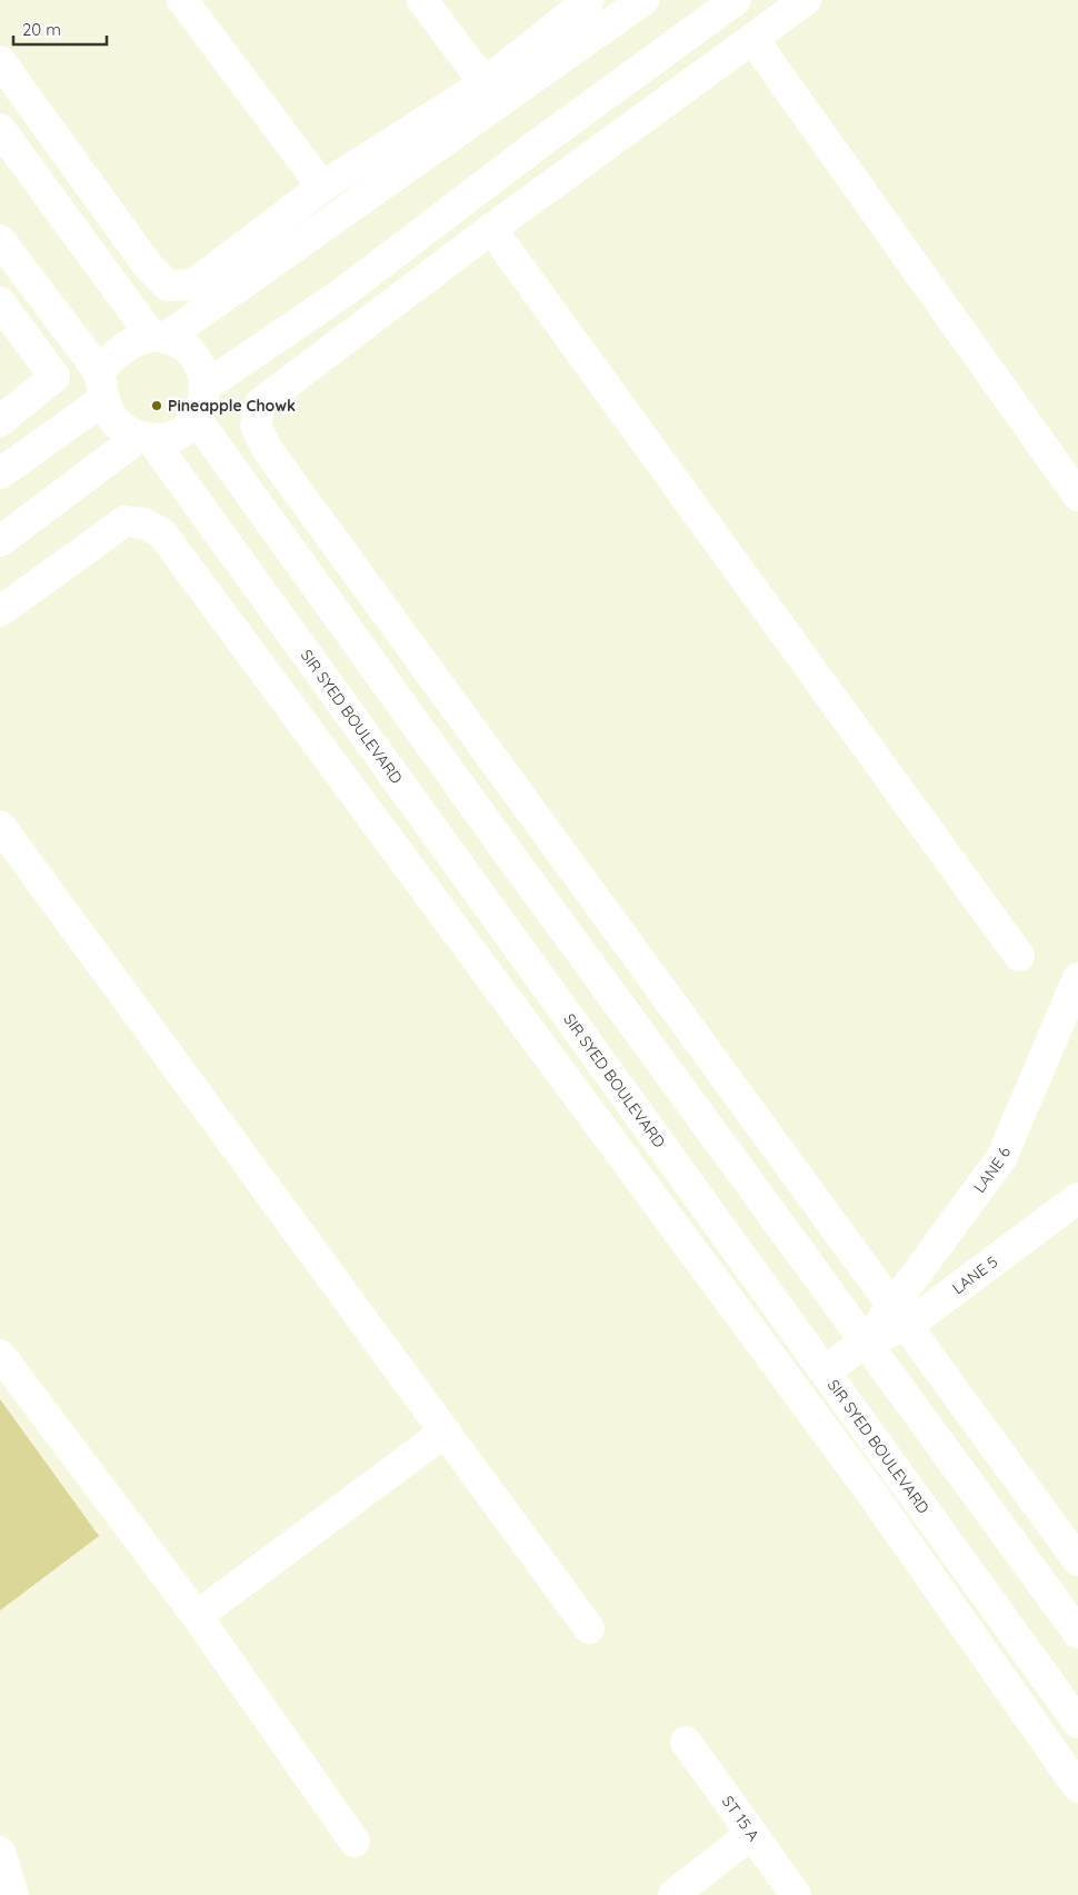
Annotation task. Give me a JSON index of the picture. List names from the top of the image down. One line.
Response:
{"streets":{"street":["SIR SYED BOULEVARD","LANE 6","LANE 5","ST 15 A"]},"crossings":[["SIR SYED BOULEVARD","LANE 5"],["LANE 6","LANE 5"]],"places":["Pineapple Chowk"],"scale_bar":"20 m"}
